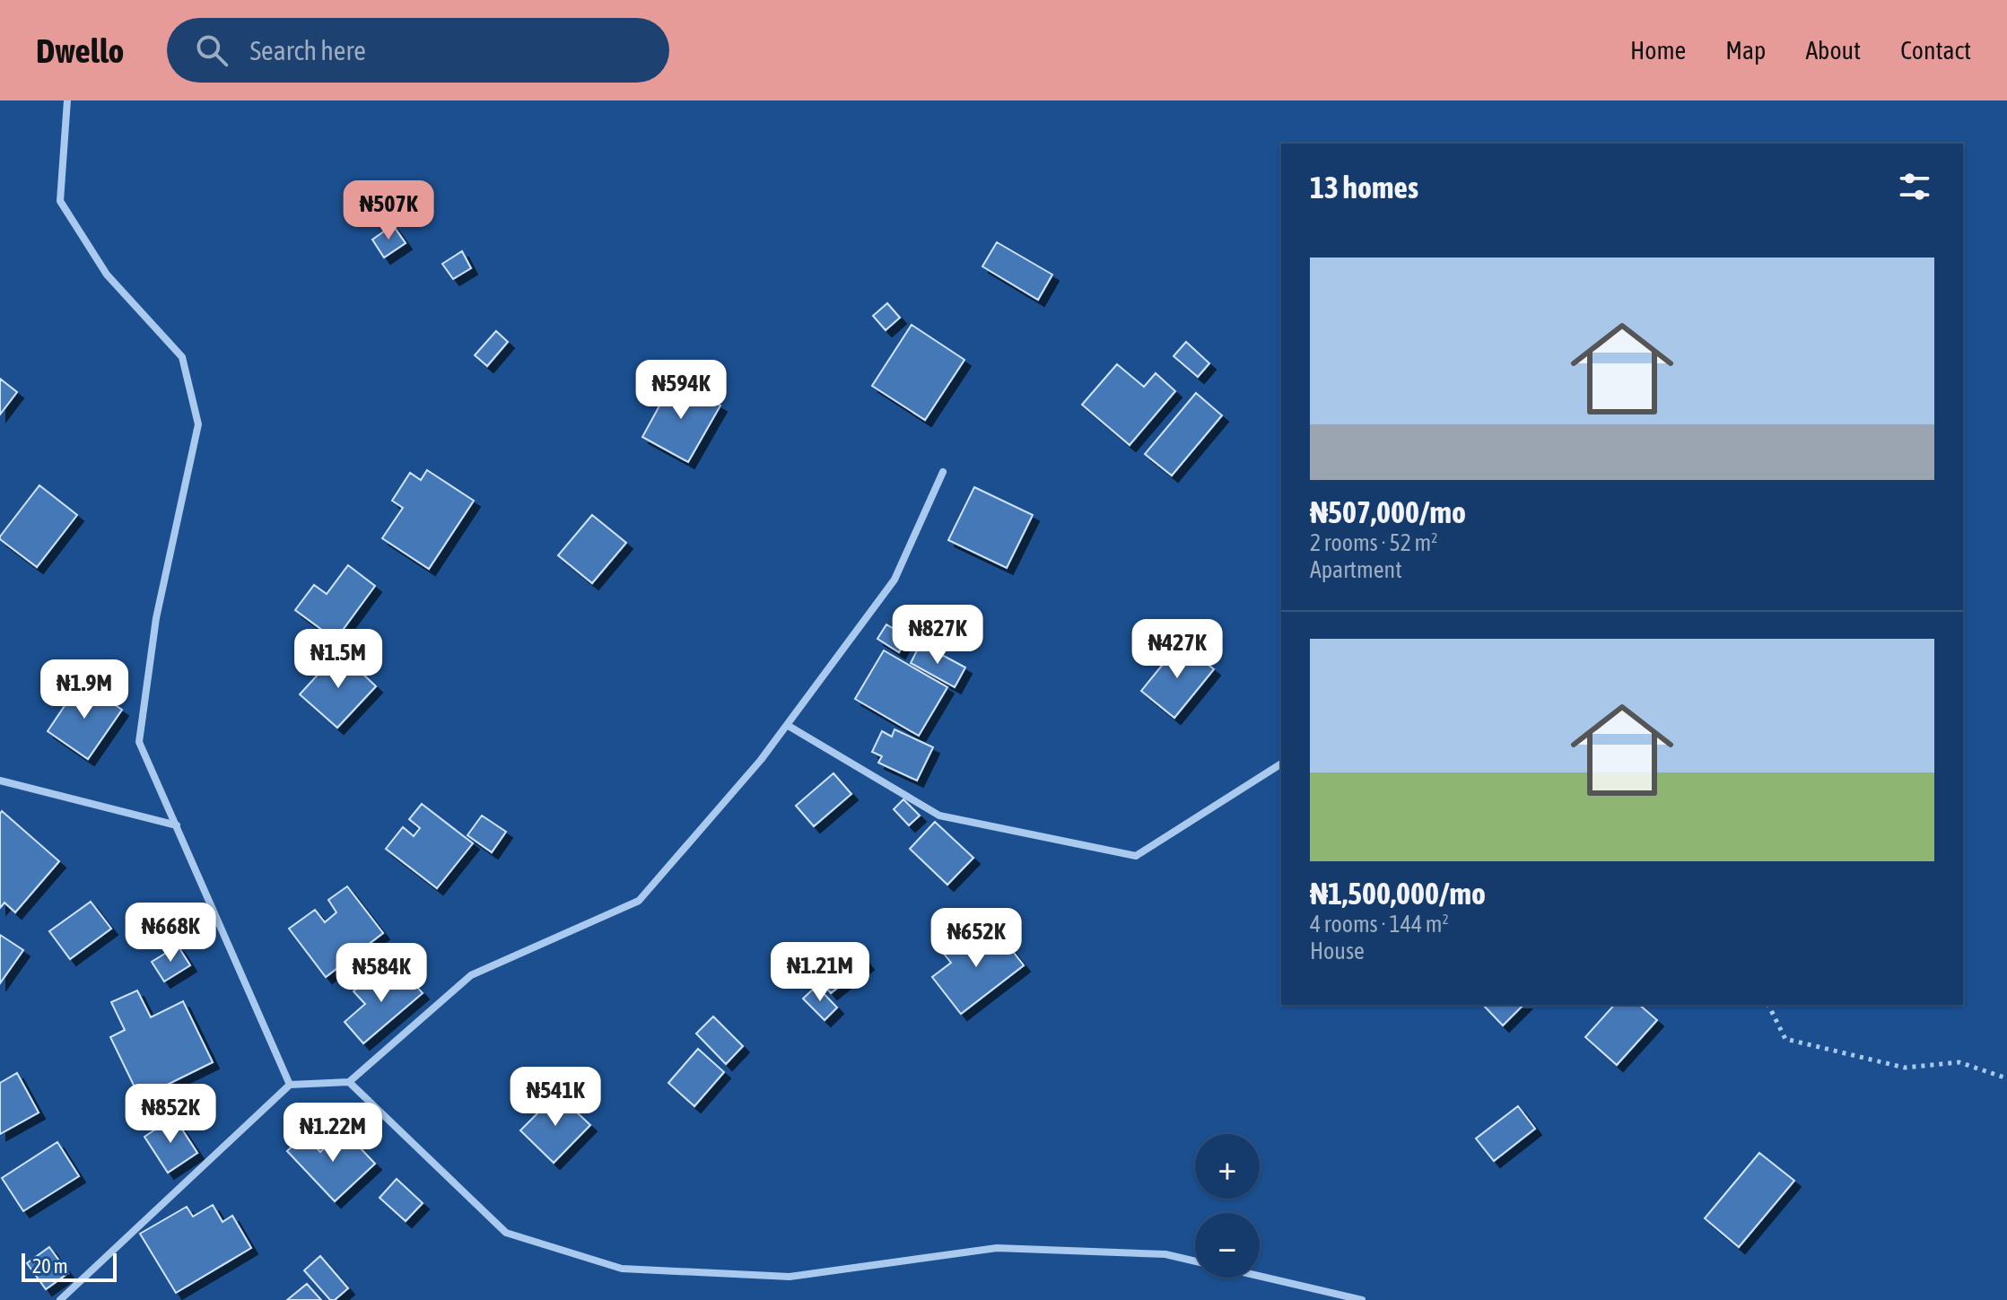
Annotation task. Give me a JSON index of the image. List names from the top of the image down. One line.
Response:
{"scale_bar":"20 m","page":{"header":"Dwello","search":"Search here","nav":["Home","Map","About","Contact"],"heading":"13 homes","price":["₦507K","₦594K","₦827K","₦427K","₦1.5M","₦1.9M","₦668K","₦652K","₦1.21M","₦584K","₦541K","₦852K","₦1.22M"],"list":[{"name":"₦507,000/mo","note":"2 rooms · 52 m² · Apartment"},{"name":"₦1,500,000/mo","note":"4 rooms · 144 m² · House"}],"map_buttons":["+","−"],"scale":"20 m"}}
